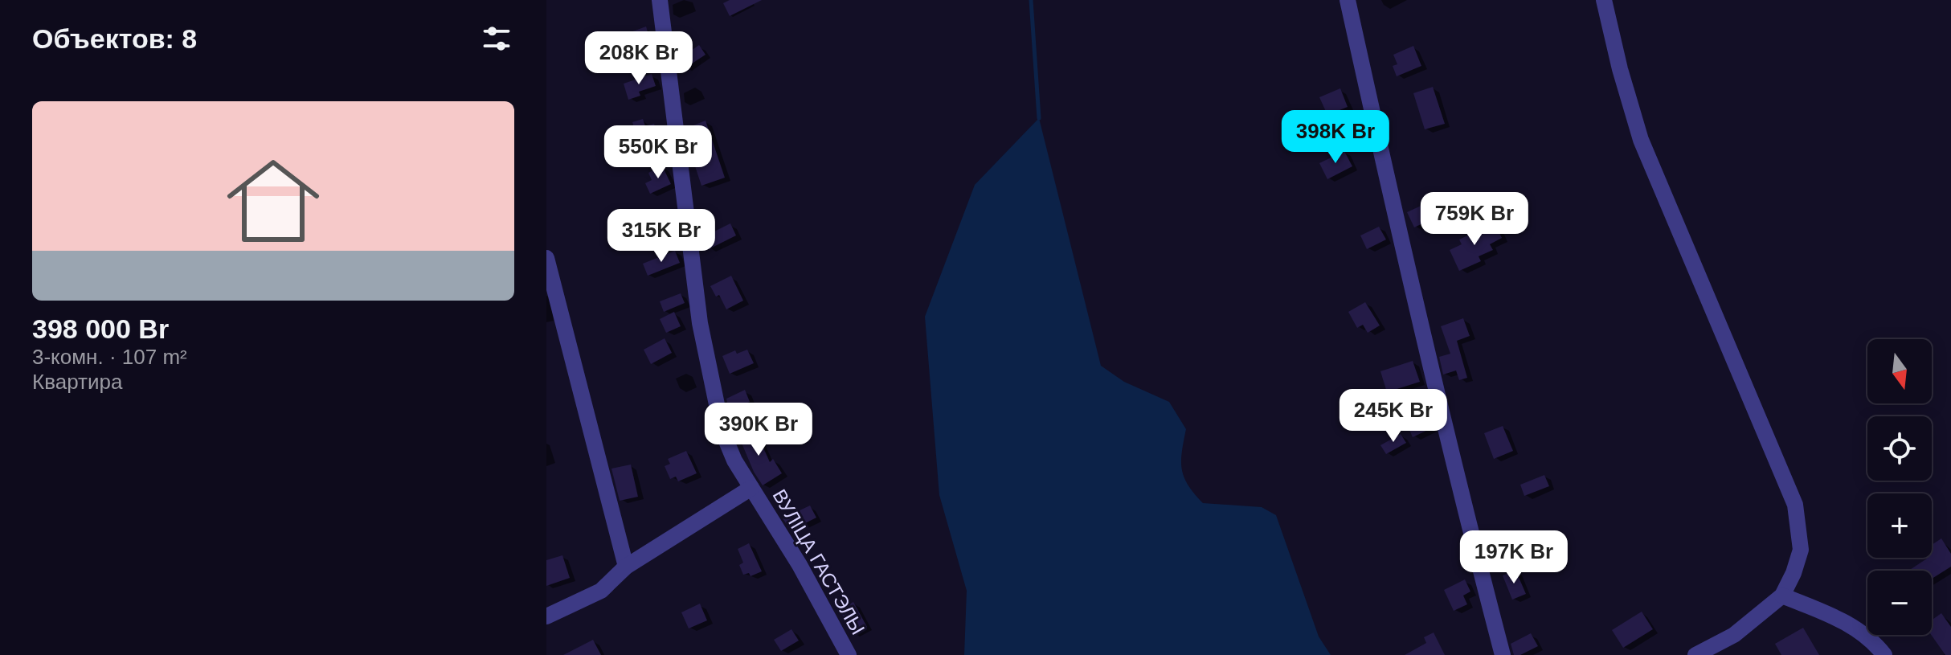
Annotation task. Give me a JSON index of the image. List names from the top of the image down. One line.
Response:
{"streets":{"street":["ВУЛІЦА ГАСТЭЛЫ"]},"north":"bottom","page":{"heading":"Объектов: 8","price":["208K Br","398K Br","550K Br","759K Br","315K Br","245K Br","390K Br","197K Br"],"list":[{"name":"398 000 Br","note":"3-комн. · 107 m² · Квартира"}],"map_buttons":["+","−"]}}
